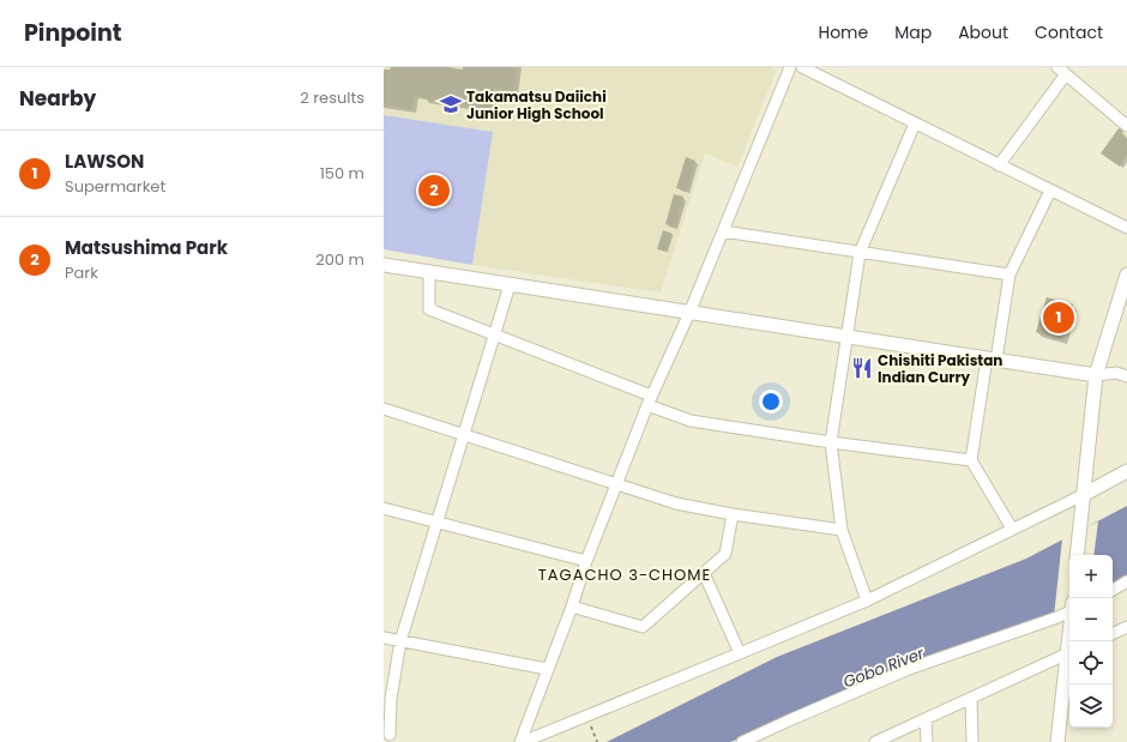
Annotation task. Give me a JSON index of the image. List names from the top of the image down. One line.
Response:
{"districts":["TAGACHO 3-CHOME"],"water":["Gobo River"],"places":{"school or university":["Takamatsu Daiichi Junior High School"],"restaurant":["Chishiti Pakistan Indian Curry"]},"page":{"header":"Pinpoint","nav":["Home","Map","About","Contact"],"heading":["Nearby","2 results"],"list":[{"mark":"1","name":"LAWSON","note":"Supermarket","value":"150 m"},{"mark":"2","name":"Matsushima Park","note":"Park","value":"200 m"}],"pins":["2","1"],"map_buttons":["+","−"]}}
